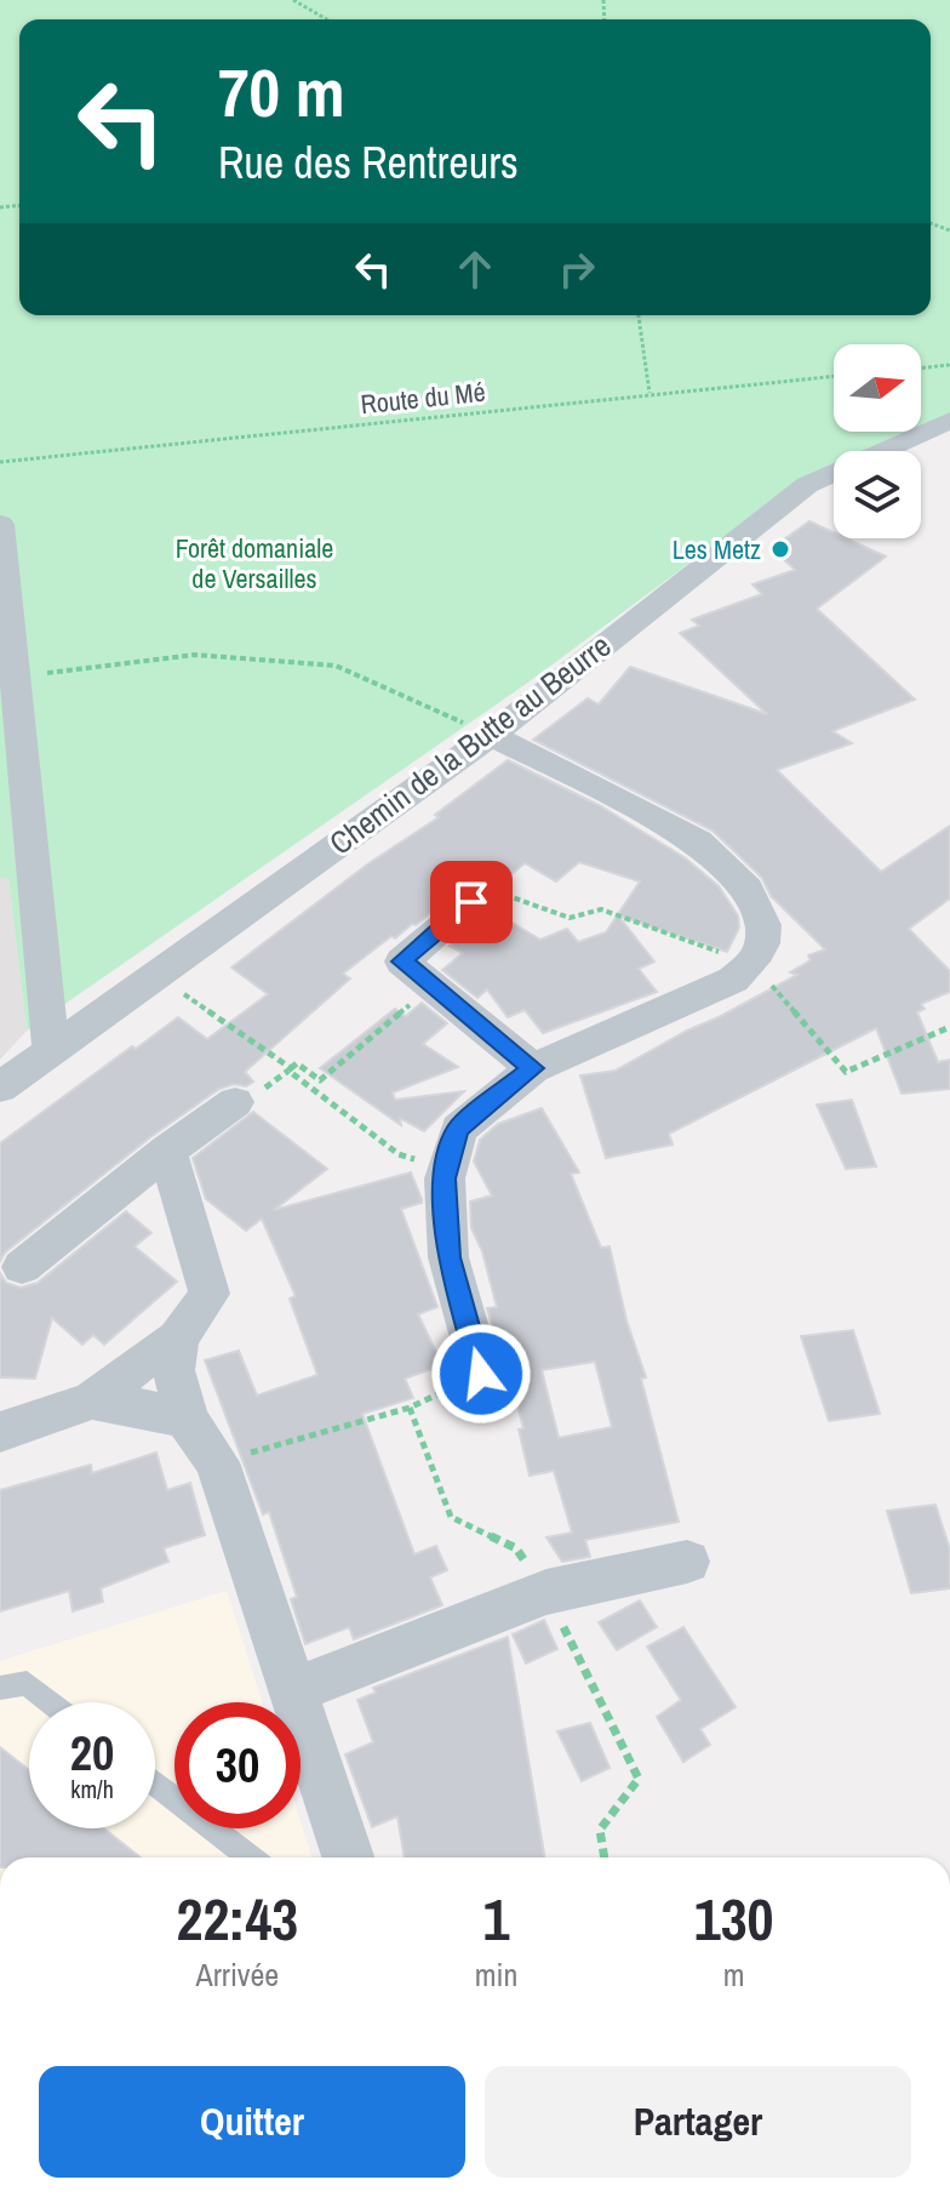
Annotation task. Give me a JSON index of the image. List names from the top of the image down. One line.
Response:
{"streets":{"street":["Chemin de la Butte au Beurre"],"path":["Route du Mé"]},"parks":["Forêt domaniale de Versailles"],"places":["Les Metz"],"north":"right","page":{"turn":["70 m","Rue des Rentreurs"],"speed":"20 km/h","limit":"30","eta":["22:43","Arrivée","1","min","130","m"],"buttons":["Quitter","Partager"]}}
